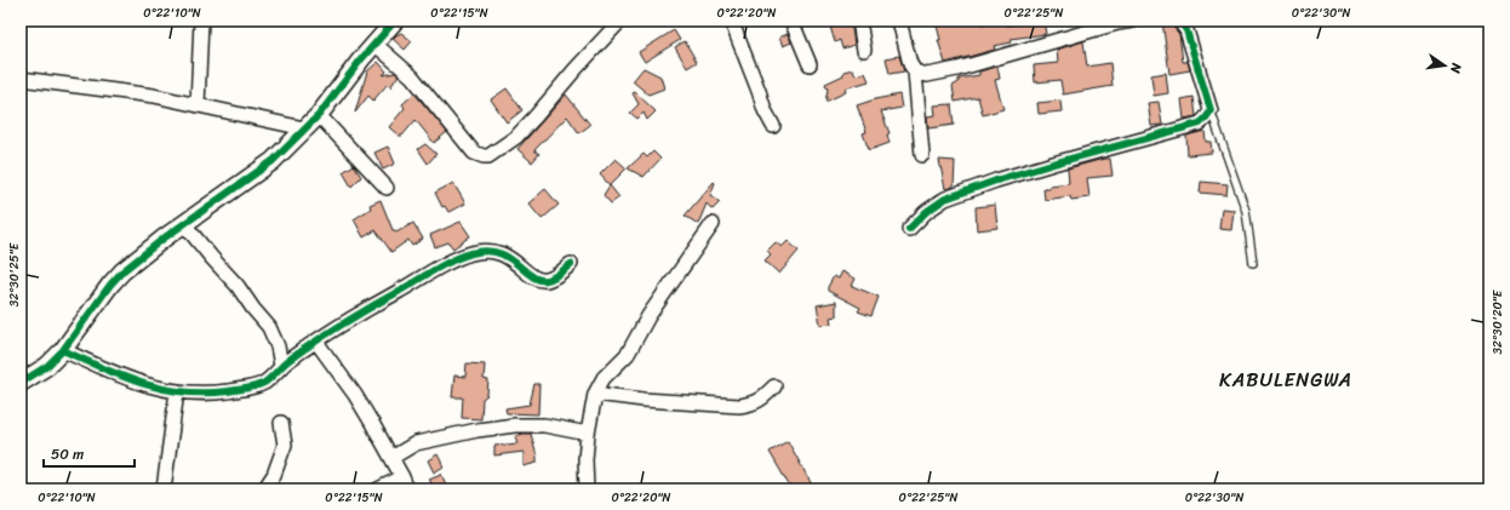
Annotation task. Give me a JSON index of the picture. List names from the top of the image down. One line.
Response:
{"districts":["KABULENGWA"],"scale_bar":"50 m","north":"right","coordinates":["0°22'10\"N","0°22'15\"N","0°22'20\"N","0°22'25\"N","0°22'30\"N","32°30'25\"E","32°30'20\"E"]}
